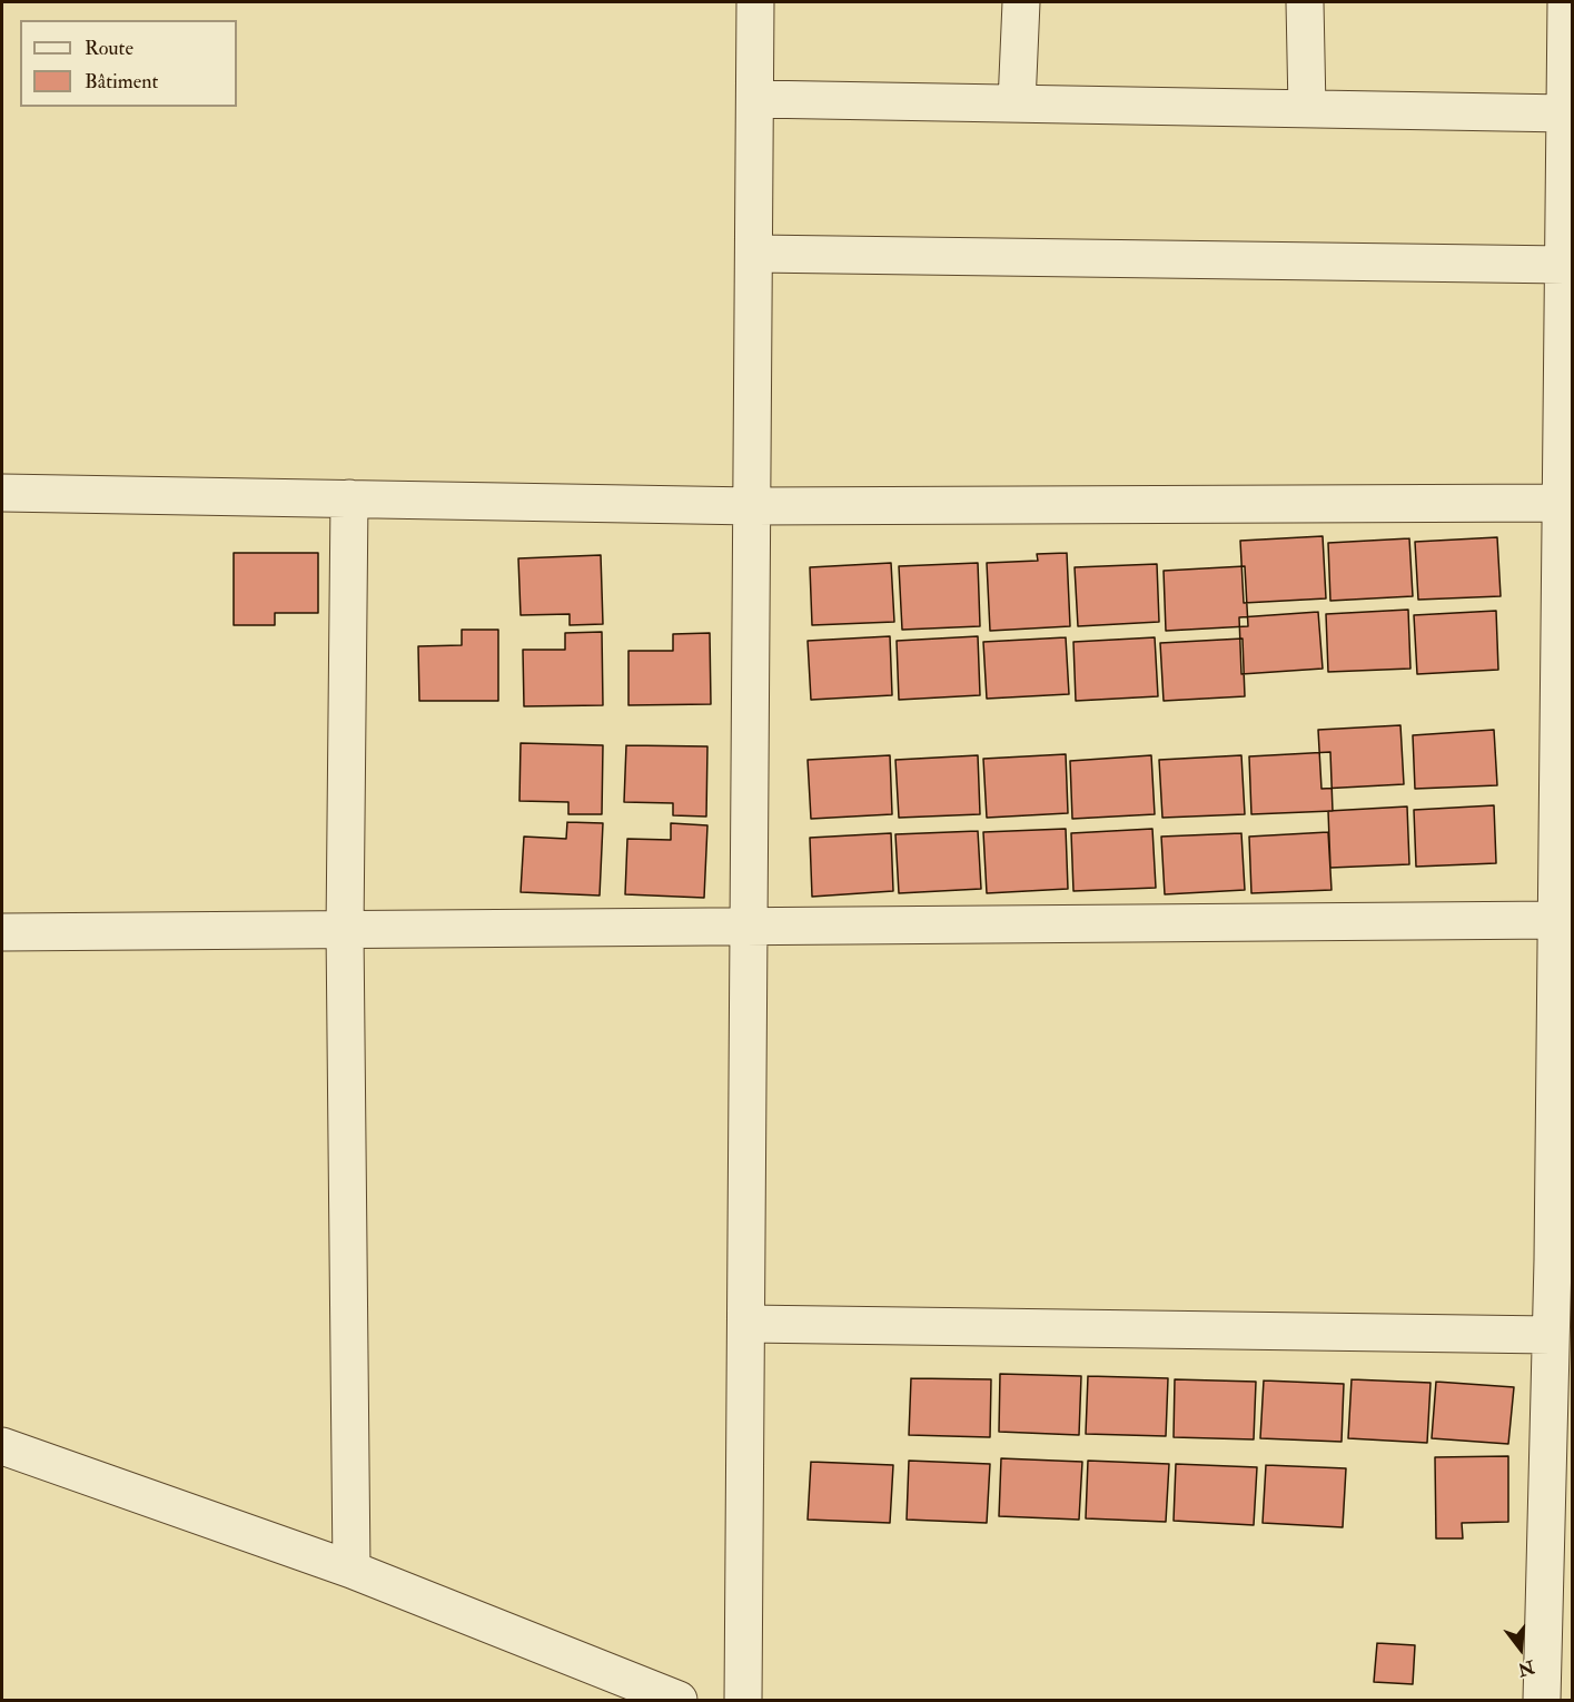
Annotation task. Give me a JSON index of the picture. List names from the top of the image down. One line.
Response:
{"legend":["Route","Bâtiment"],"north":"bottom"}
